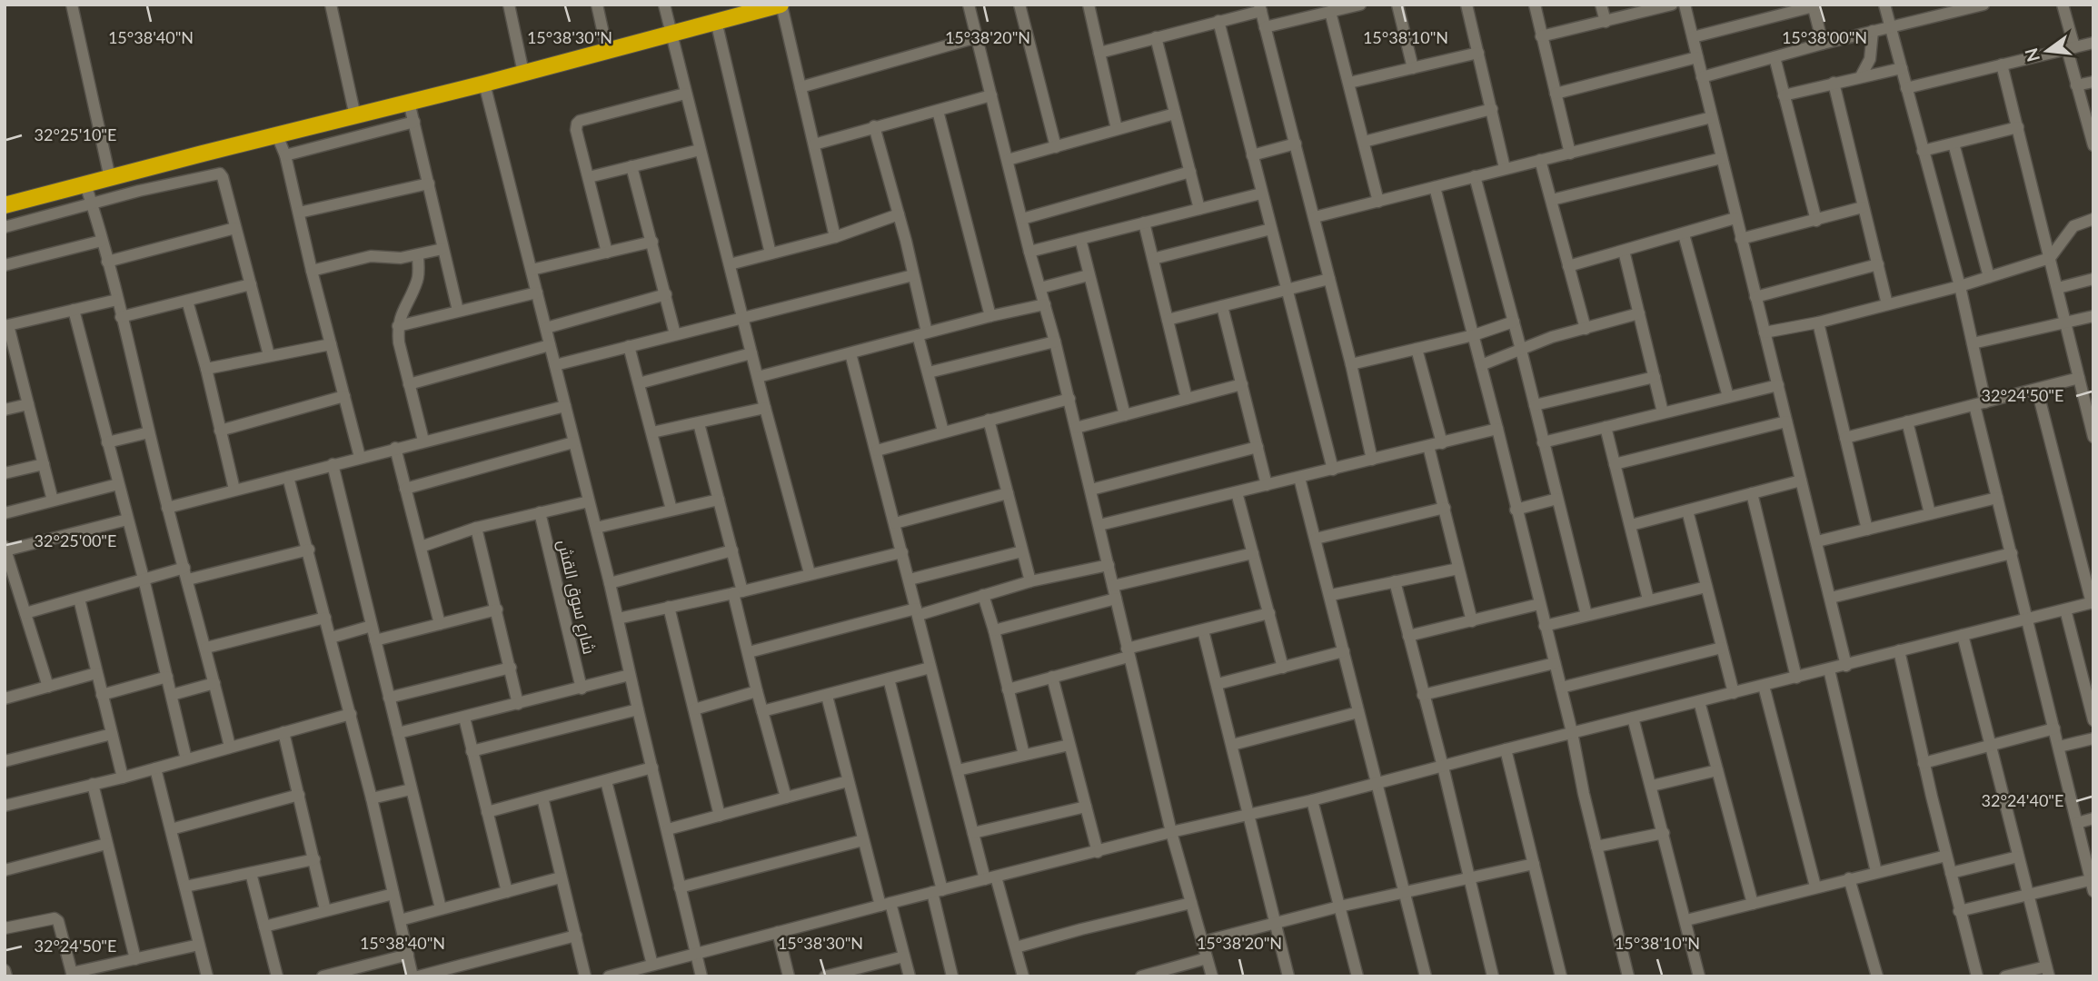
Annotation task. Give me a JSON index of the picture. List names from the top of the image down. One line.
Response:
{"streets":{"street":["شارع سوق القش"]},"north":"left","coordinates":["15°38'40\"N","15°38'30\"N","15°38'20\"N","15°38'10\"N","15°38'00\"N","32°25'10\"E","32°24'50\"E","32°25'00\"E","32°24'40\"E"]}
